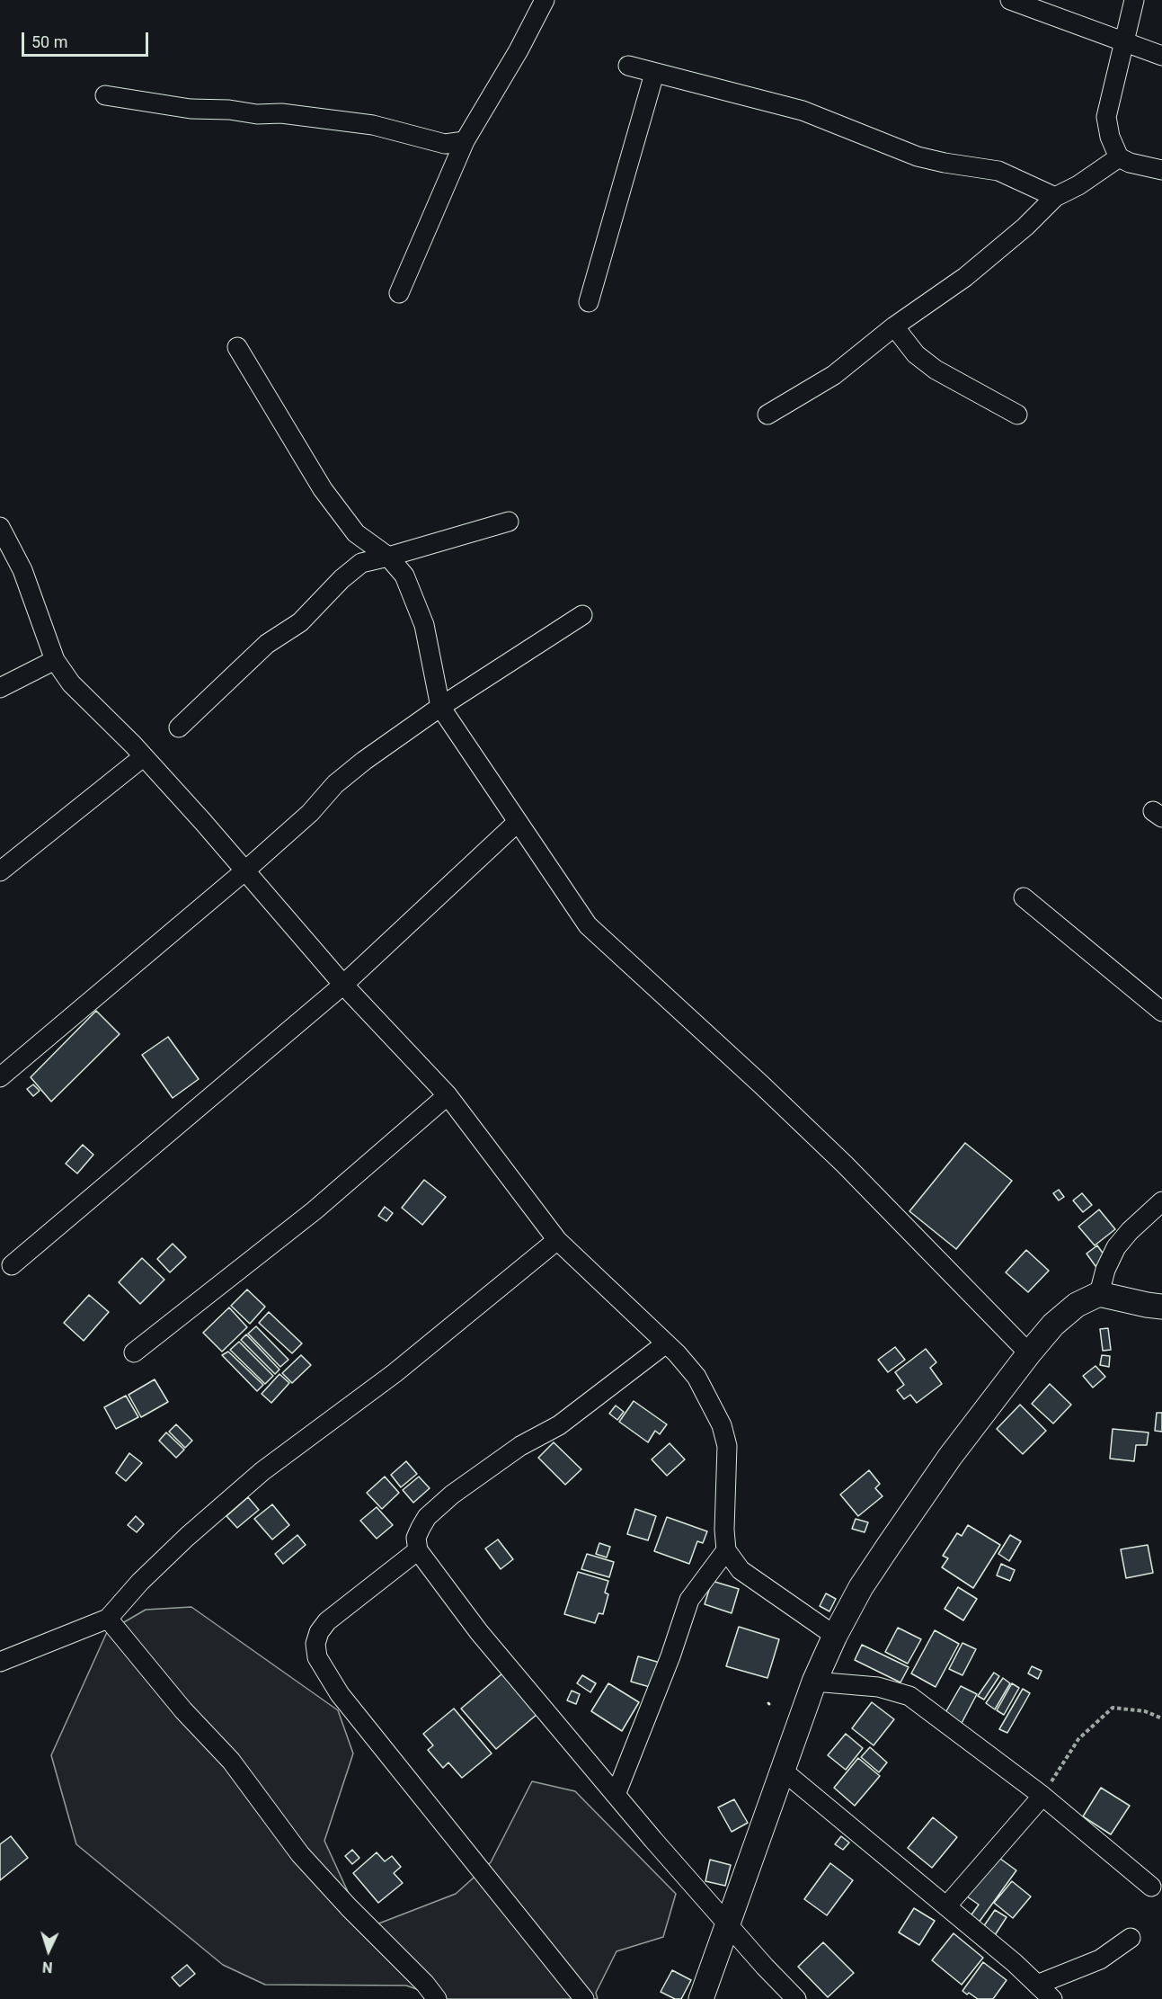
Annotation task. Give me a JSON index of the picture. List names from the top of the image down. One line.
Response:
{"scale_bar":"50 m","north":"bottom"}
